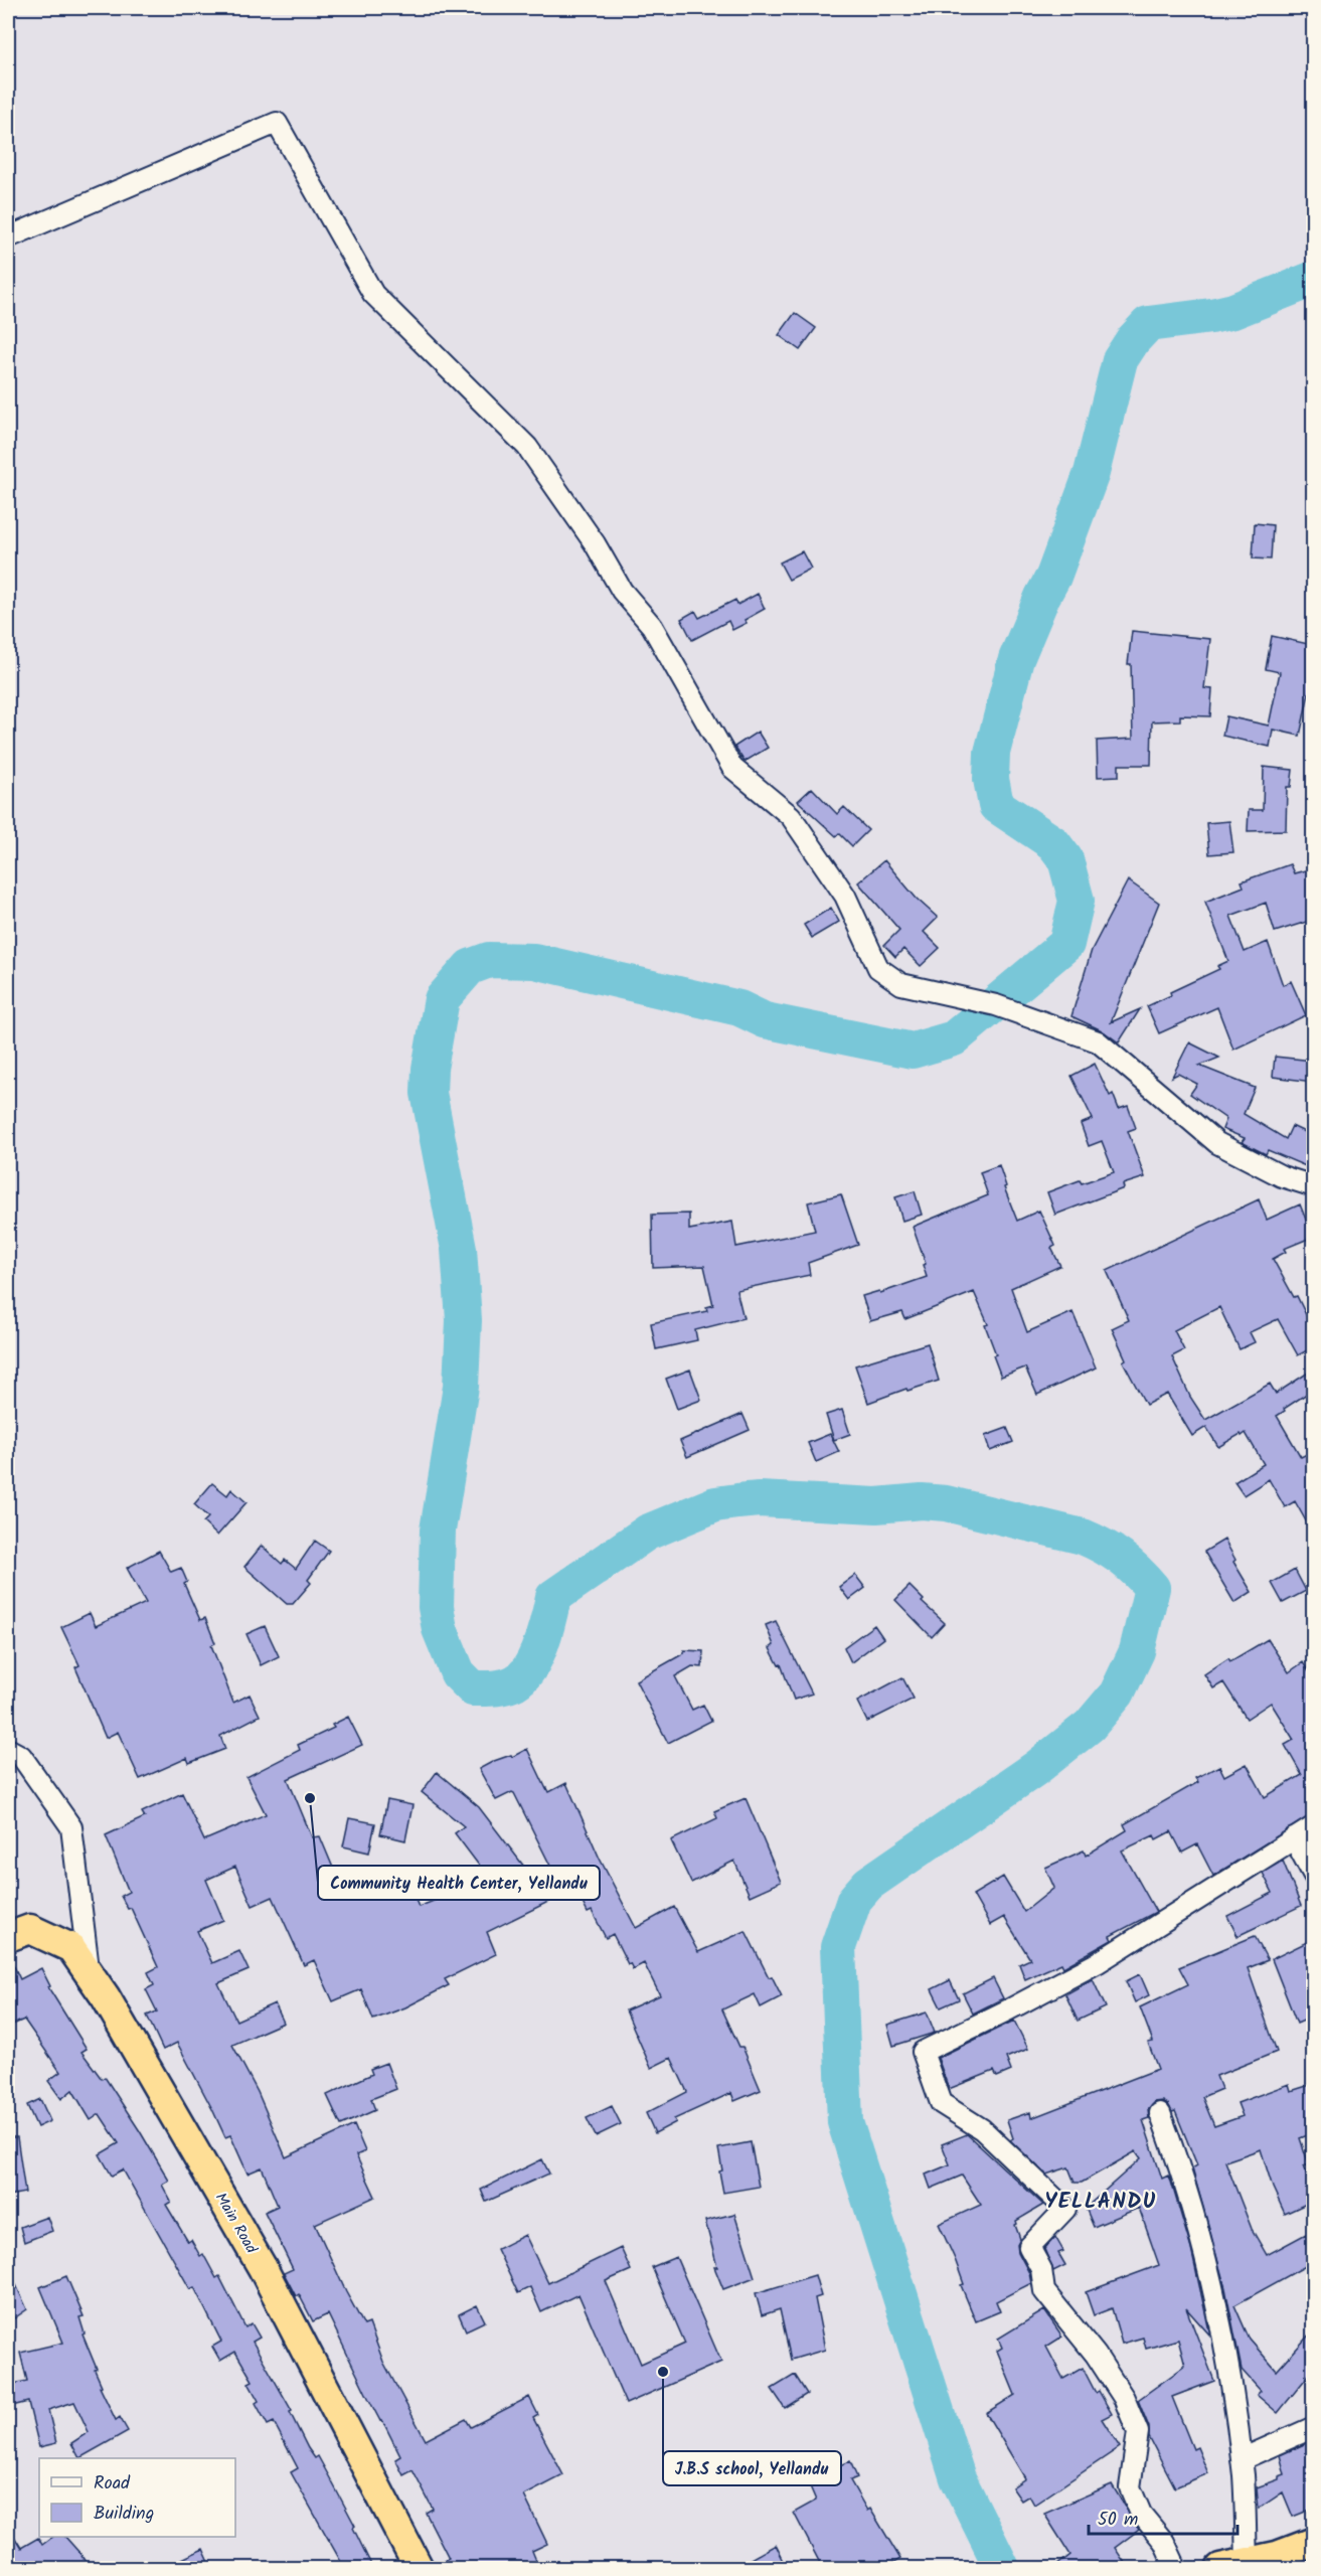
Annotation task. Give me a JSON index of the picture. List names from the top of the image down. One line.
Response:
{"streets":{"highway":["Main Road"]},"districts":["YELLANDU"],"places":["Community Health Center, Yellandu","J.B.S school, Yellandu"],"legend":["Road","Building"],"scale_bar":"50 m"}
